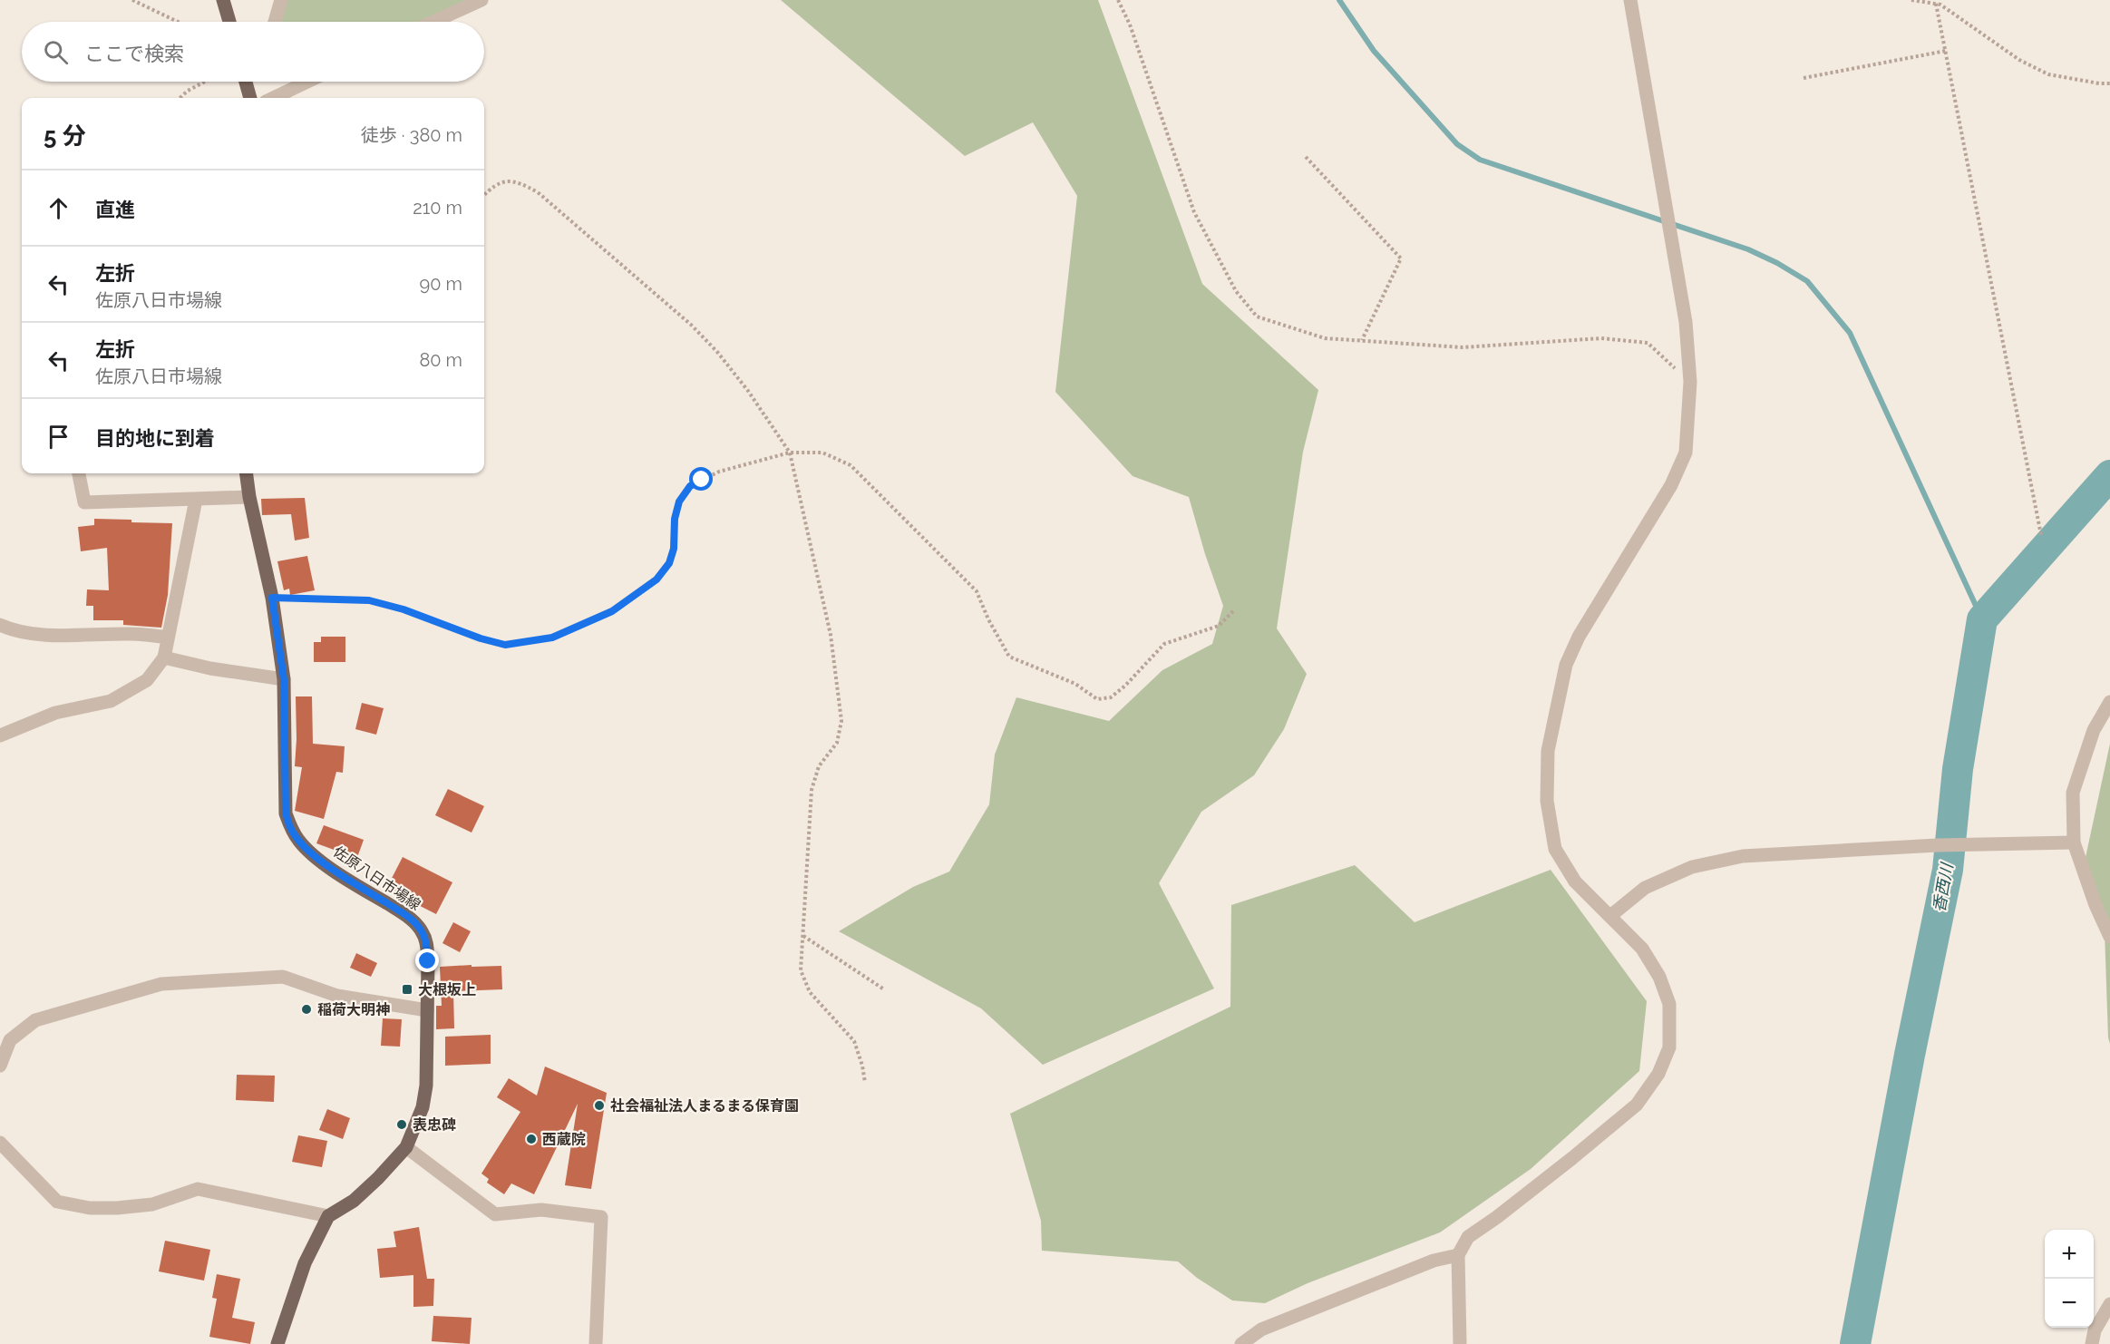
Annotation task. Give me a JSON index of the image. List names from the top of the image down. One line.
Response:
{"streets":{"main road":["佐原八日市場線"]},"water":["香西川"],"places":{"transit":["大根坂上"],"other":["稲荷大明神","社会福祉法人まるまる保育園","表忠碑","西蔵院"]},"page":{"search":"ここで検索","heading":["5 分","徒歩 · 380 m"],"list":[["直進","210 m"],["左折","佐原八日市場線","90 m"],["左折","佐原八日市場線","80 m"],"目的地に到着"],"map_buttons":["+","−"]}}
